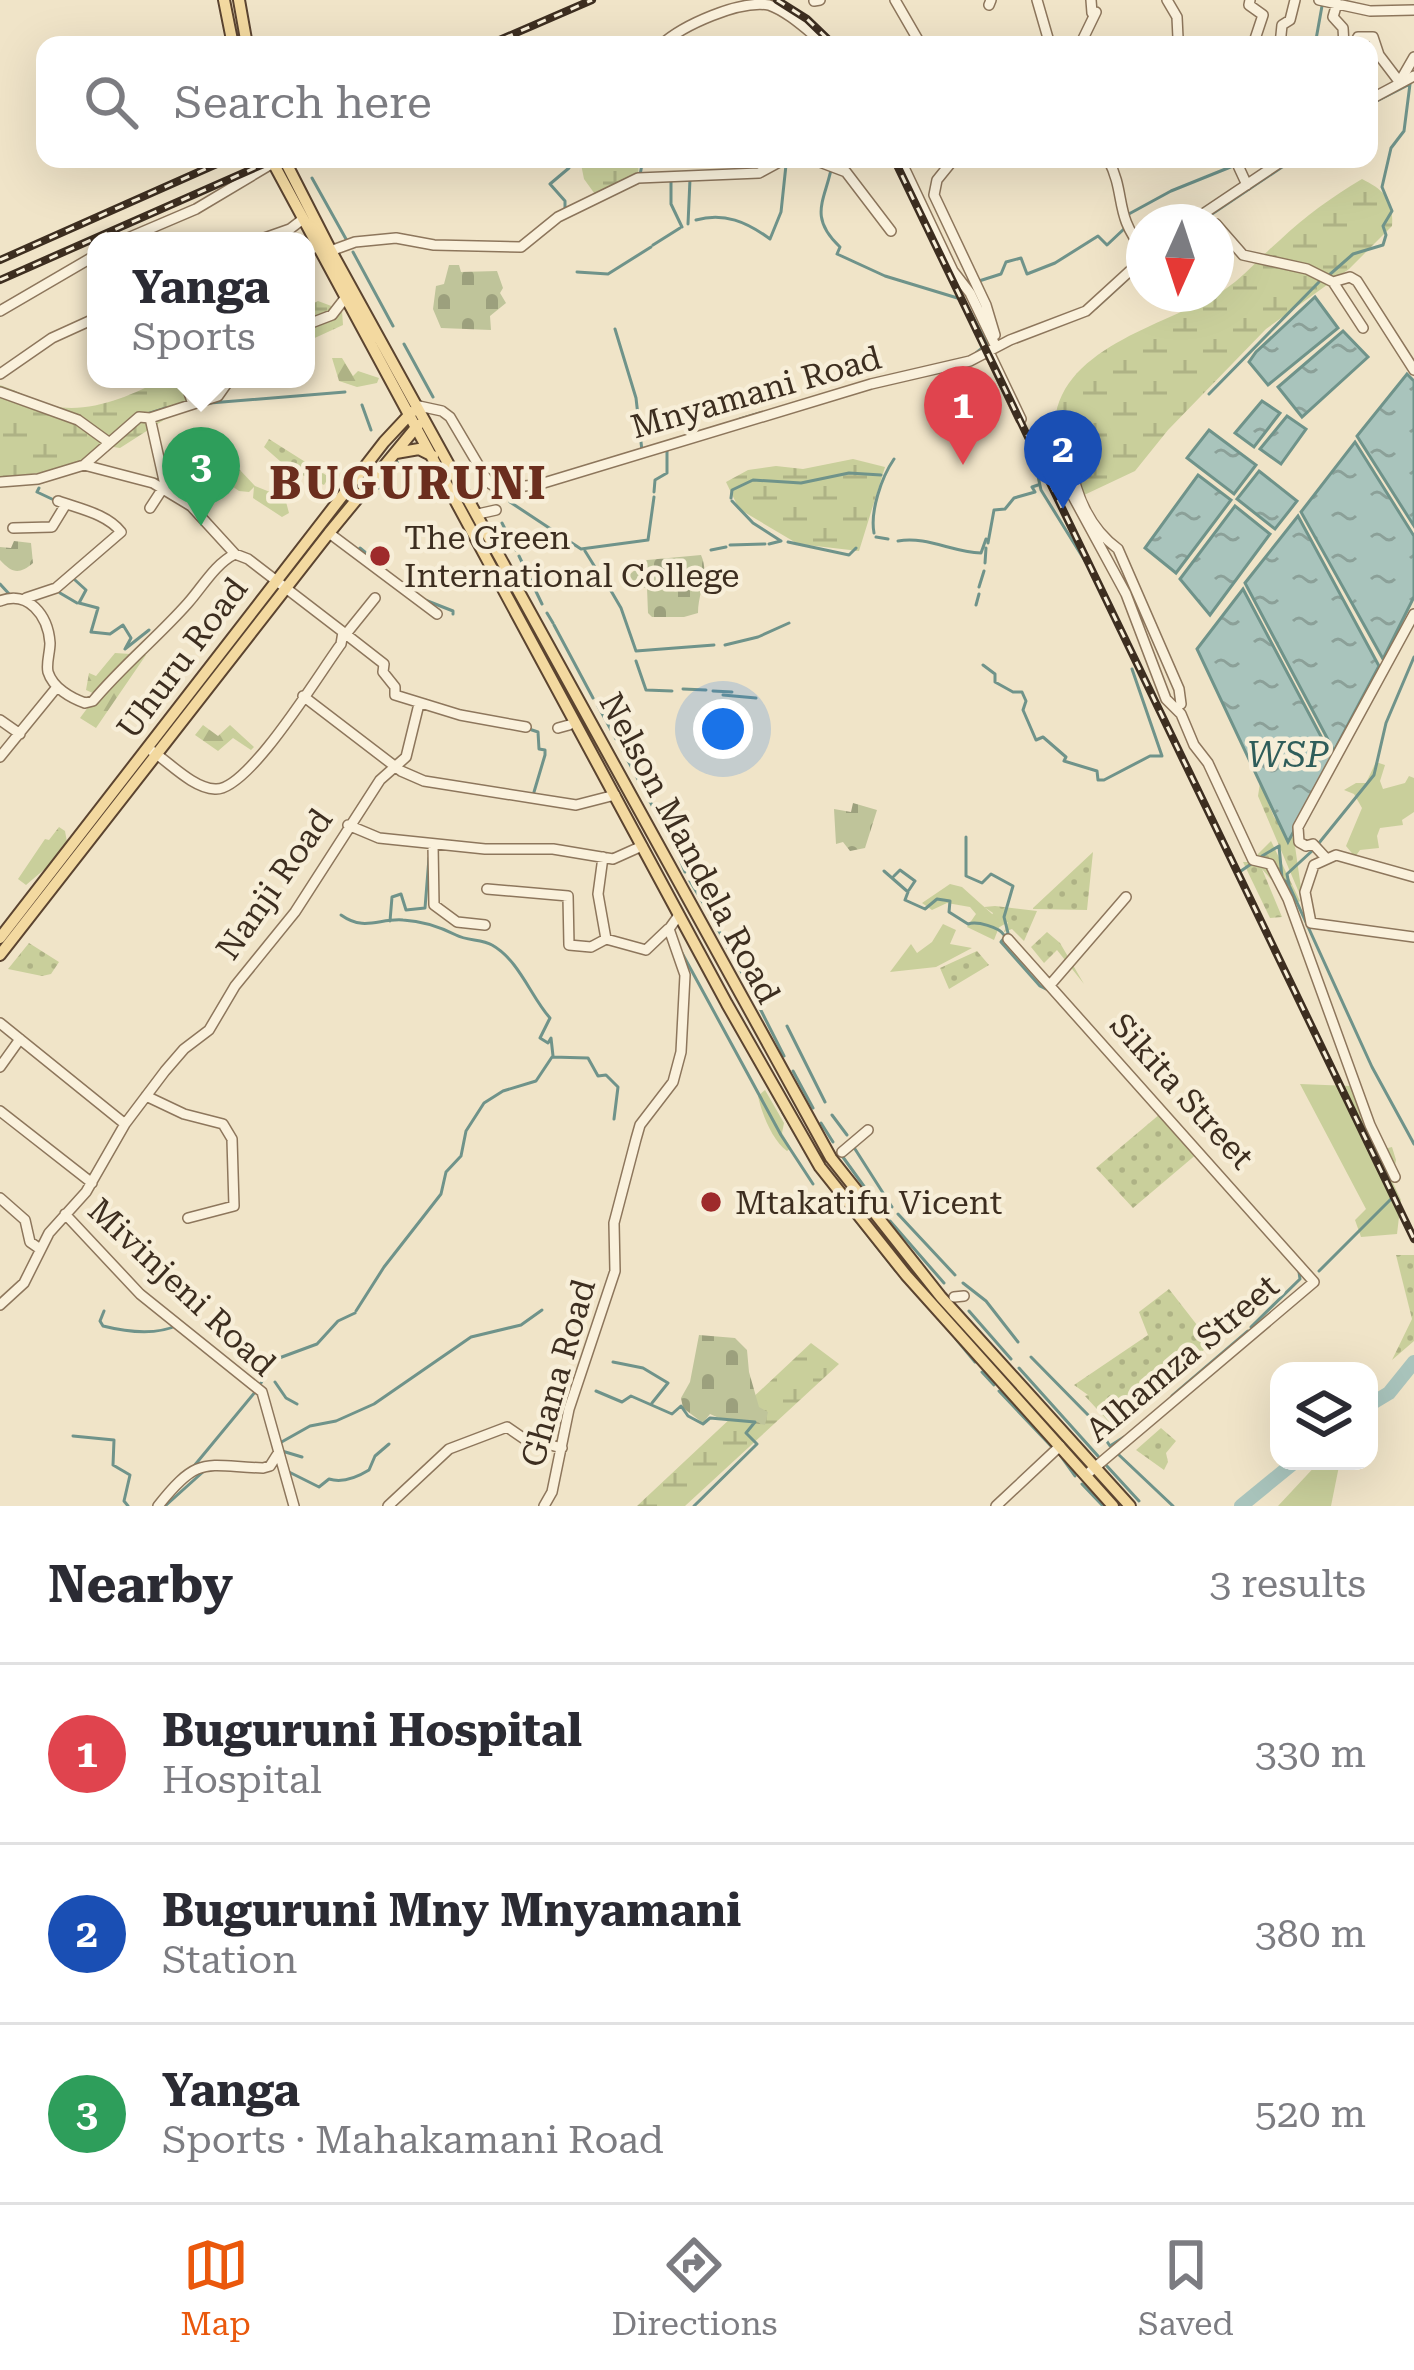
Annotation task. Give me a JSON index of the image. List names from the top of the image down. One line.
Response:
{"streets":{"main road":["Uhuru Road","Nelson Mandela Road"],"street":["Mnyamani Road","Nanji Road","Sikita Street","Mivinjeni Road","Alhamza Street","Ghana Road"]},"crossings":[["Mnyamani Road","Uhuru Road"],["Mnyamani Road","Nelson Mandela Road"],["Uhuru Road","Nelson Mandela Road"],["Nelson Mandela Road","Alhamza Street"],["Nanji Road","Mivinjeni Road"],["Sikita Street","Alhamza Street"]],"districts":["BUGURUNI"],"water":["WSP"],"places":["The Green International College","Mtakatifu Vicent"],"north":"bottom","page":{"search":"Search here","popup":["Yanga","Sports"],"pins":["1","2","3"],"heading":["Nearby","3 results"],"list":[{"mark":"1","name":"Buguruni Hospital","note":"Hospital","value":"330 m"},{"mark":"2","name":"Buguruni Mny Mnyamani","note":"Station","value":"380 m"},{"mark":"3","name":"Yanga","note":"Sports · Mahakamani Road","value":"520 m"}],"nav":["Map","Directions","Saved"]}}
